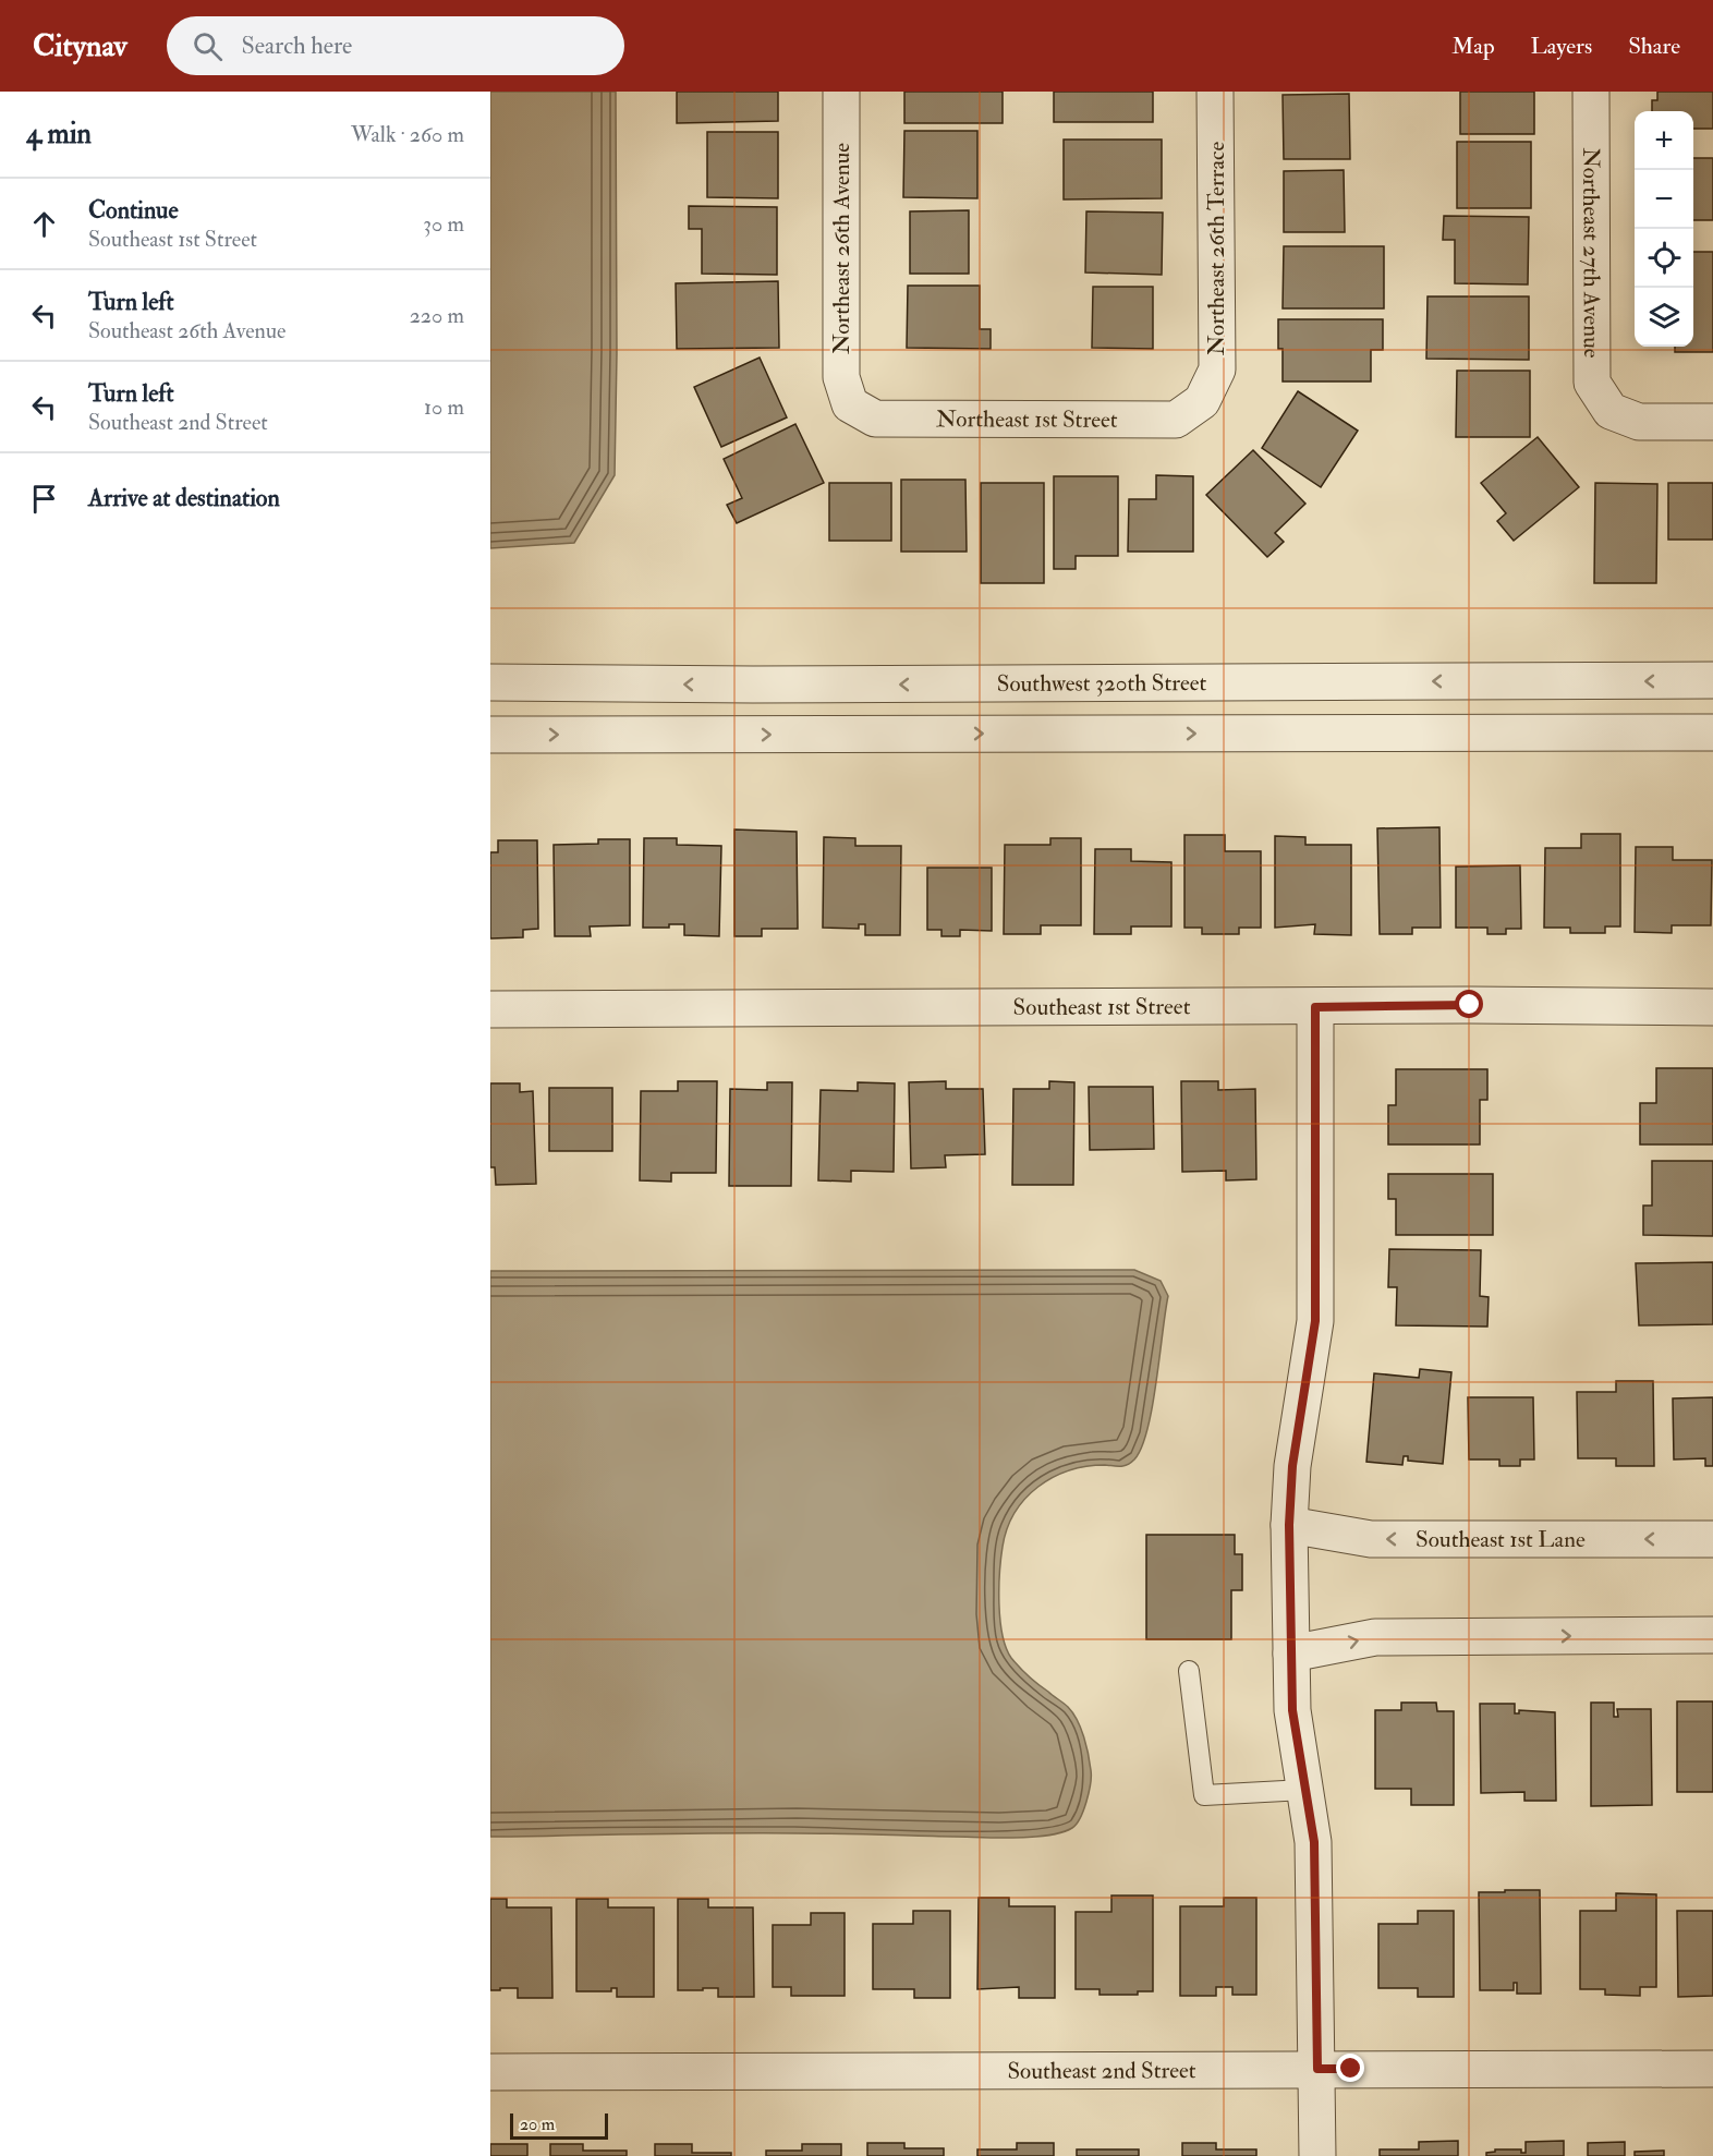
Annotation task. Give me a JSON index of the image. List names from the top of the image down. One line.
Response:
{"streets":{"street":["Northeast 26th Avenue","Northeast 26th Terrace","Northeast 27th Avenue","Northeast 1st Street","Southwest 320th Street","Southeast 1st Street","Southeast 1st Lane","Southeast 2nd Street"]},"crossings":[["Northeast 26th Avenue","Northeast 1st Street"],["Northeast 26th Terrace","Northeast 1st Street"]],"scale_bar":"20 m","page":{"header":"Citynav","search":"Search here","nav":["Map","Layers","Share"],"heading":["4 min","Walk · 260 m"],"map_buttons":["+","−"],"list":[["Continue","Southeast 1st Street","30 m"],["Turn left","Southeast 26th Avenue","220 m"],["Turn left","Southeast 2nd Street","10 m"],"Arrive at destination"],"scale":"20 m"}}
